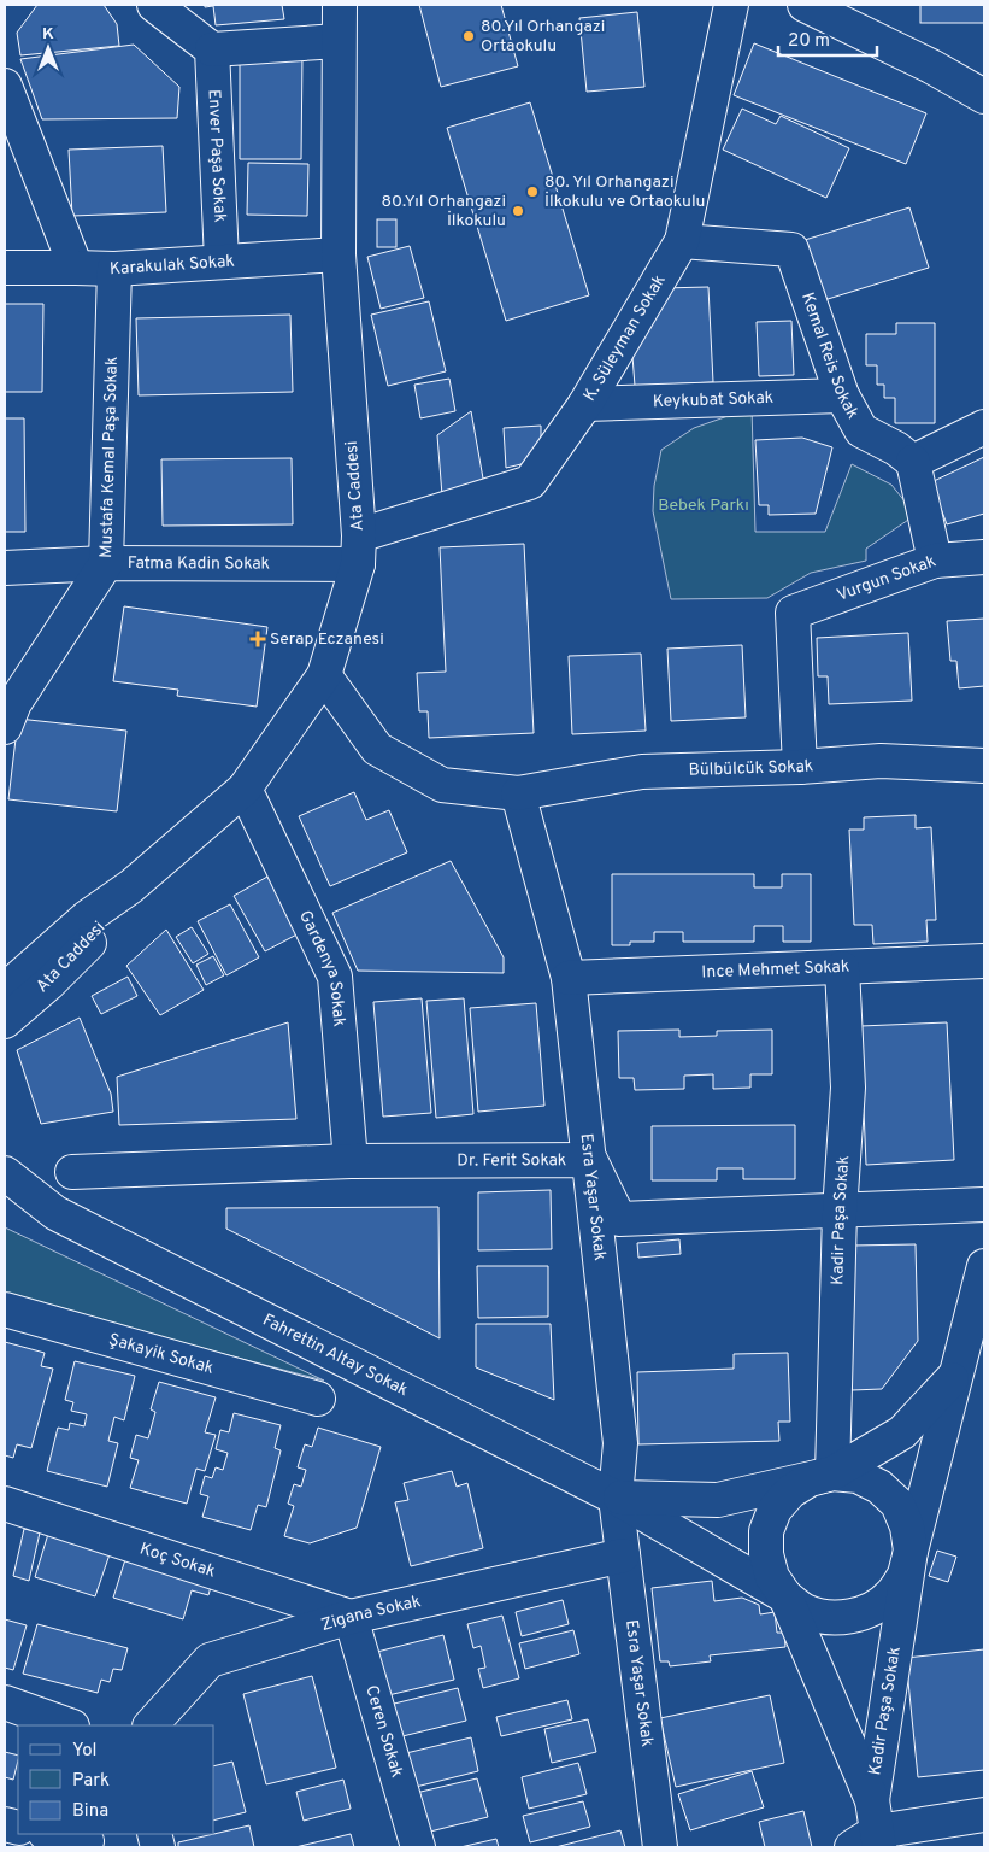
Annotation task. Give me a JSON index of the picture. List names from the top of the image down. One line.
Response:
{"streets":{"street":["Enver Paşa Sokak","Karakulak Sokak","K. Süleyman Sokak","Kemal Reis Sokak","Keykubat Sokak","Mustafa Kemal Paşa Sokak","Ata Caddesi","Fatma Kadin Sokak","Vurgun Sokak","Bülbülcük Sokak","Gardenya Sokak","Ince Mehmet Sokak","Dr. Ferit Sokak","Esra Yaşar Sokak","Kadir Paşa Sokak","Şakayik Sokak","Fahrettin Altay Sokak","Koç Sokak","Zigana Sokak","Ceren Sokak"]},"crossings":[["Enver Paşa Sokak","Karakulak Sokak"],["Karakulak Sokak","Mustafa Kemal Paşa Sokak"],["Karakulak Sokak","Ata Caddesi"],["K. Süleyman Sokak","Kemal Reis Sokak"],["K. Süleyman Sokak","Keykubat Sokak"],["K. Süleyman Sokak","Ata Caddesi"],["K. Süleyman Sokak","Fatma Kadin Sokak"],["Kemal Reis Sokak","Keykubat Sokak"],["Mustafa Kemal Paşa Sokak","Fatma Kadin Sokak"],["Ata Caddesi","Fatma Kadin Sokak"],["Ata Caddesi","Gardenya Sokak"],["Vurgun Sokak","Bülbülcük Sokak"],["Bülbülcük Sokak","Esra Yaşar Sokak"],["Gardenya Sokak","Dr. Ferit Sokak"],["Ince Mehmet Sokak","Esra Yaşar Sokak"],["Ince Mehmet Sokak","Kadir Paşa Sokak"],["Dr. Ferit Sokak","Esra Yaşar Sokak"],["Esra Yaşar Sokak","Fahrettin Altay Sokak"],["Esra Yaşar Sokak","Zigana Sokak"],["Kadir Paşa Sokak","Fahrettin Altay Sokak"],["Koç Sokak","Zigana Sokak"],["Koç Sokak","Ceren Sokak"],["Zigana Sokak","Ceren Sokak"]],"parks":["Bebek Parkı"],"places":{"other":["80.Yıl Orhangazi Ortaokulu","80. Yıl Orhangazi İlkokulu ve Ortaokulu","80.Yıl Orhangazi İlkokulu"],"health":["Serap Eczanesi"]},"legend":["Yol","Park","Bina"],"scale_bar":"20 m","north":"top"}
